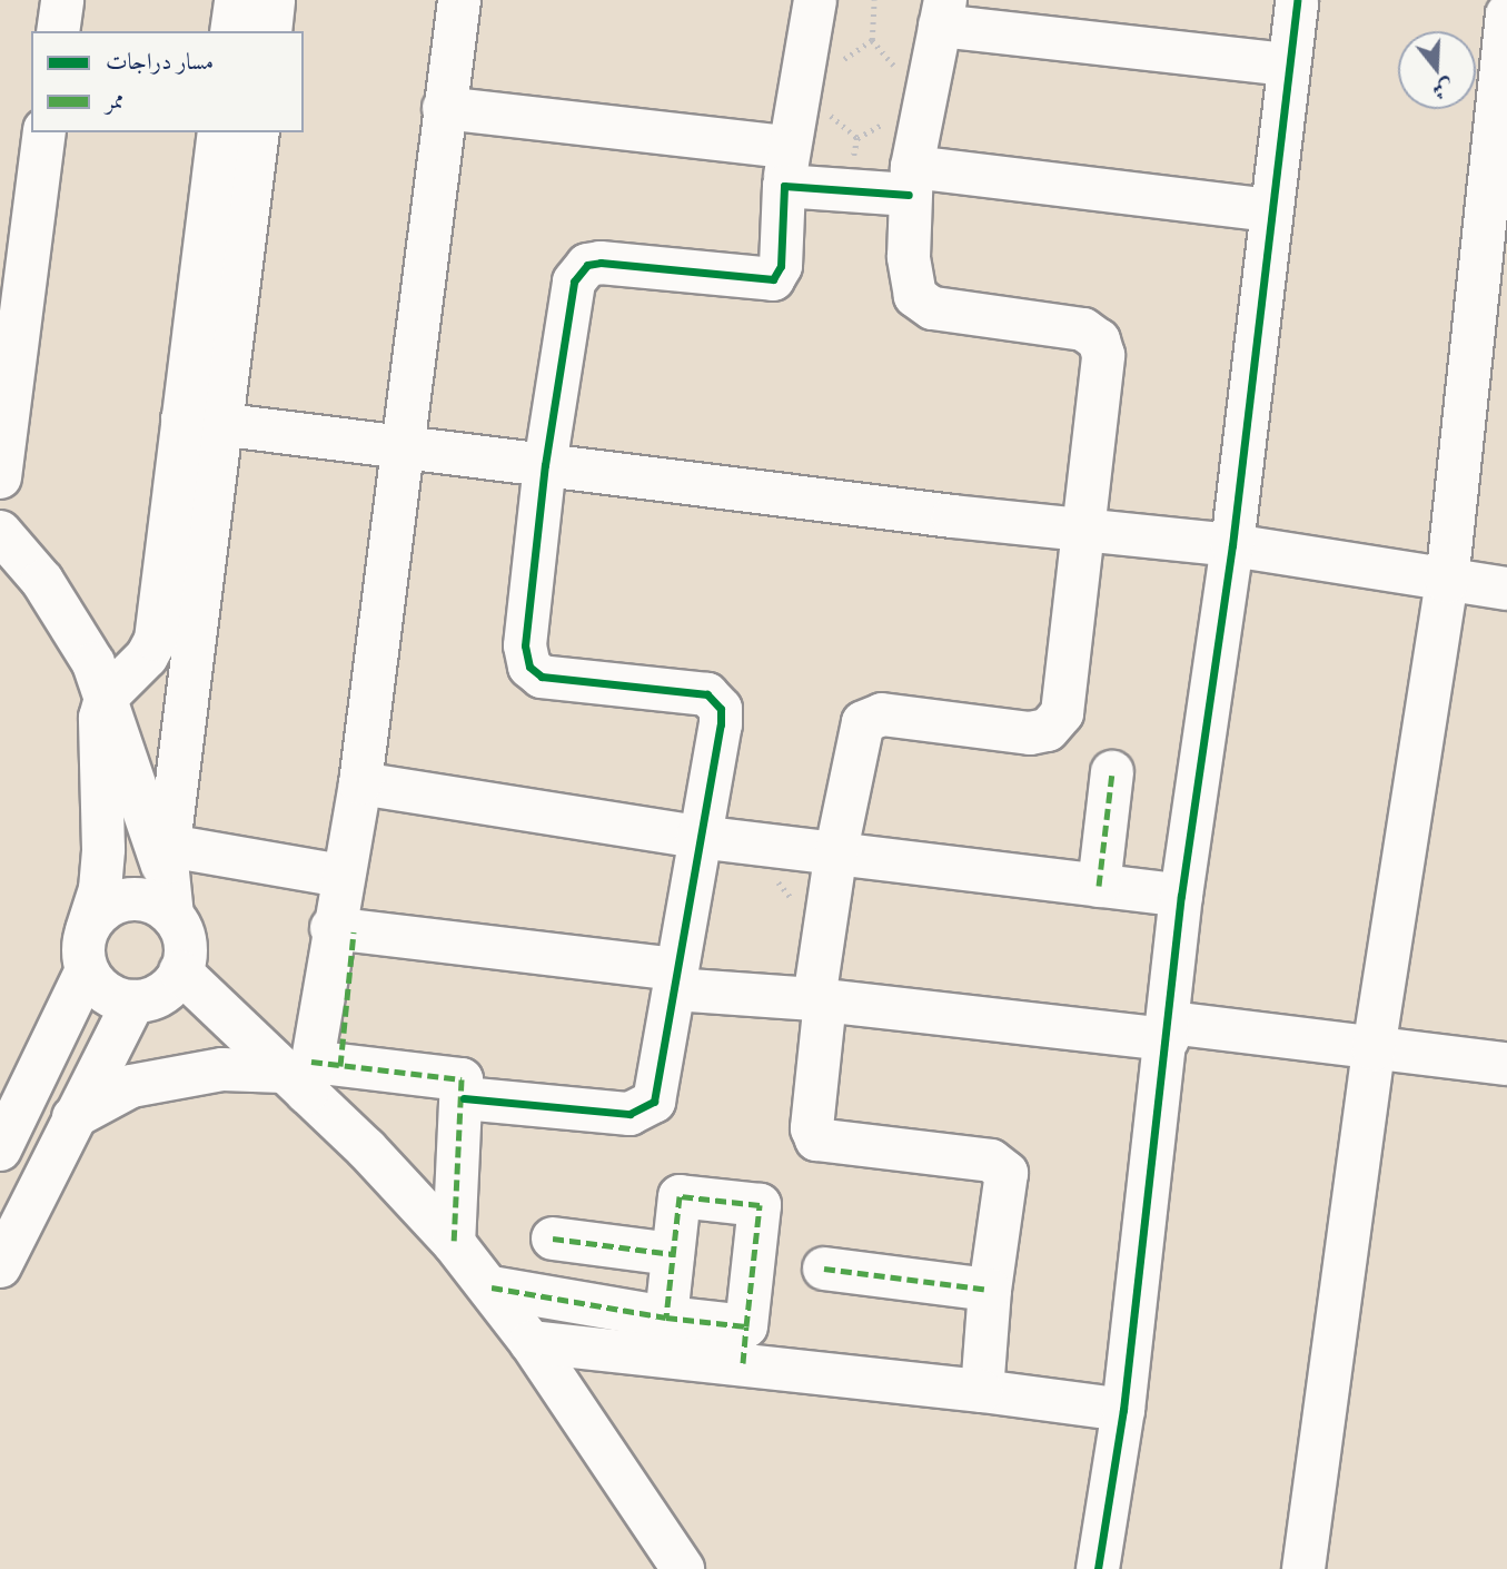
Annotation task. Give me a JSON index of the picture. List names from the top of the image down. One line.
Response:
{"legend":["مسار دراجات","ممر"],"north":"bottom"}
